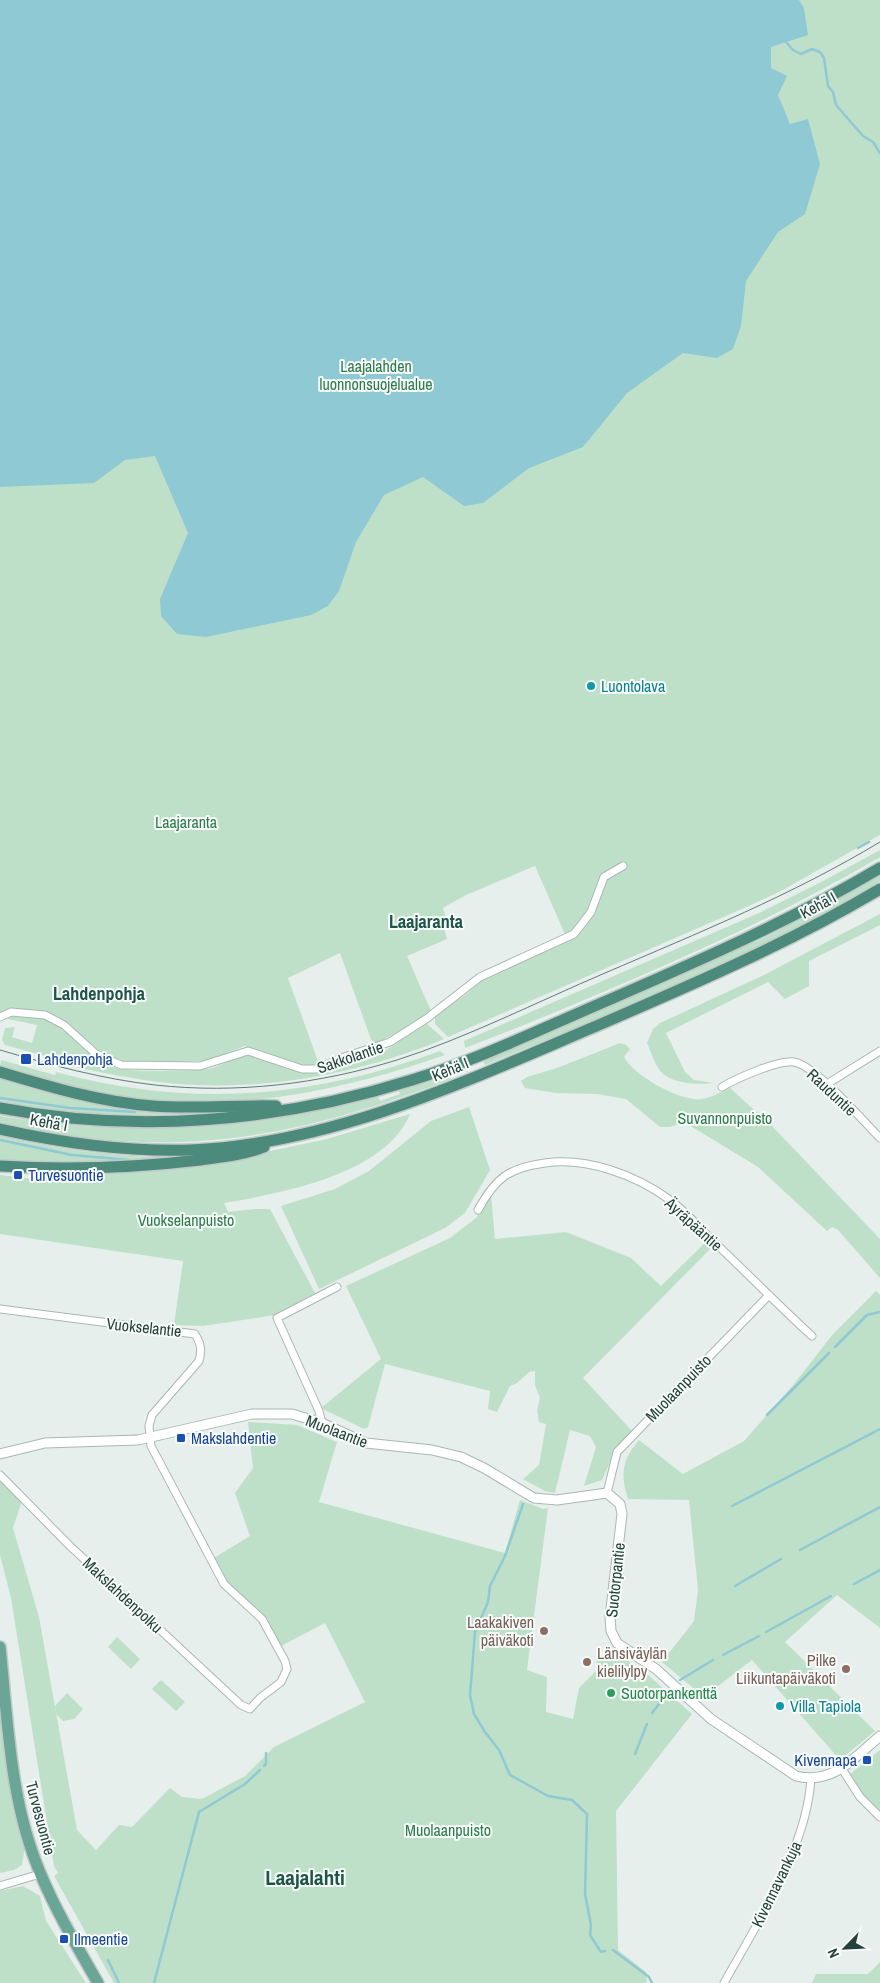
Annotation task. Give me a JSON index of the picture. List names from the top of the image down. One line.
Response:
{"streets":{"highway":["Kehä I"],"main road":["Turvesuontie"],"street":["Sakkolantie","Rauduntie","Äyräpääntie","Vuokselantie","Muolaanpuisto","Muolaantie","Suotorpantie","Makslahdenpolku","Kivennavankuja"]},"crossings":[["Äyräpääntie","Muolaanpuisto"],["Vuokselantie","Muolaantie"],["Vuokselantie","Makslahdenpolku"],["Muolaanpuisto","Muolaantie"],["Muolaanpuisto","Suotorpantie"],["Muolaantie","Suotorpantie"],["Muolaantie","Makslahdenpolku"],["Suotorpantie","Kivennavankuja"]],"districts":["Laajaranta","Lahdenpohja","Laajalahti"],"parks":["Laajalahden luonnonsuojelualue","Laajaranta","Suvannonpuisto","Vuokselanpuisto","Muolaanpuisto"],"places":{"other":["Luontolava","Laakakiven päiväkoti","Länsiväylän kielilylpy","Pilke Liikuntapäiväkoti","Suotorpankenttä","Villa Tapiola"],"transit":["Lahdenpohja","Turvesuontie","Makslahdentie","Kivennapa","Ilmeentie"]},"north":"bottom left"}
